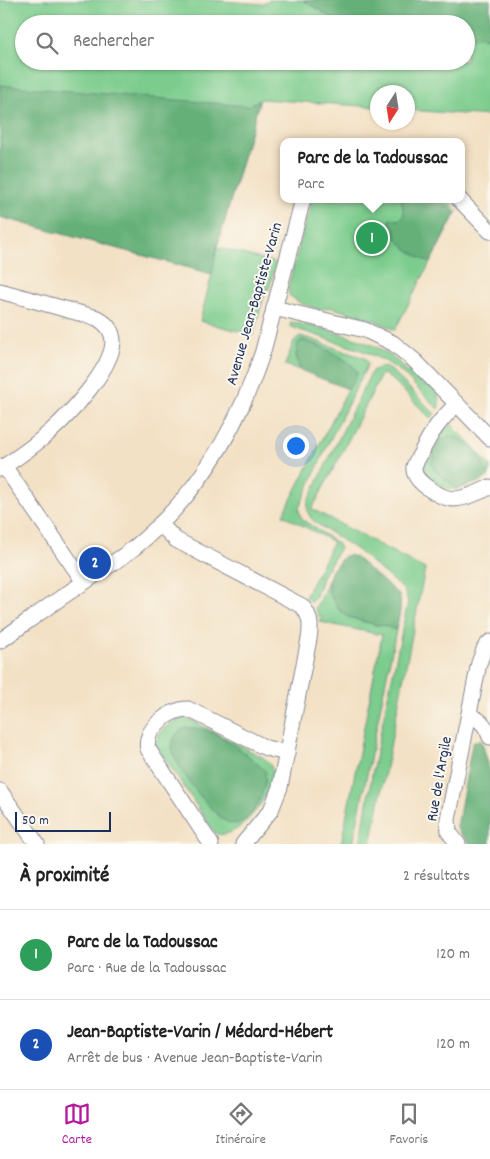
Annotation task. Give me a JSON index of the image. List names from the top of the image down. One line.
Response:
{"streets":{"street":["Avenue Jean-Baptiste-Varin","Rue de l'Argile"]},"scale_bar":"50 m","north":"bottom","page":{"search":"Rechercher","popup":["Parc de la Tadoussac","Parc"],"pins":["1","2"],"scale":"50 m","heading":["À proximité","2 résultats"],"list":[{"mark":"1","name":"Parc de la Tadoussac","note":"Parc · Rue de la Tadoussac","value":"120 m"},{"mark":"2","name":"Jean-Baptiste-Varin / Médard-Hébert","note":"Arrêt de bus · Avenue Jean-Baptiste-Varin","value":"120 m"}],"nav":["Carte","Itinéraire","Favoris"]}}
